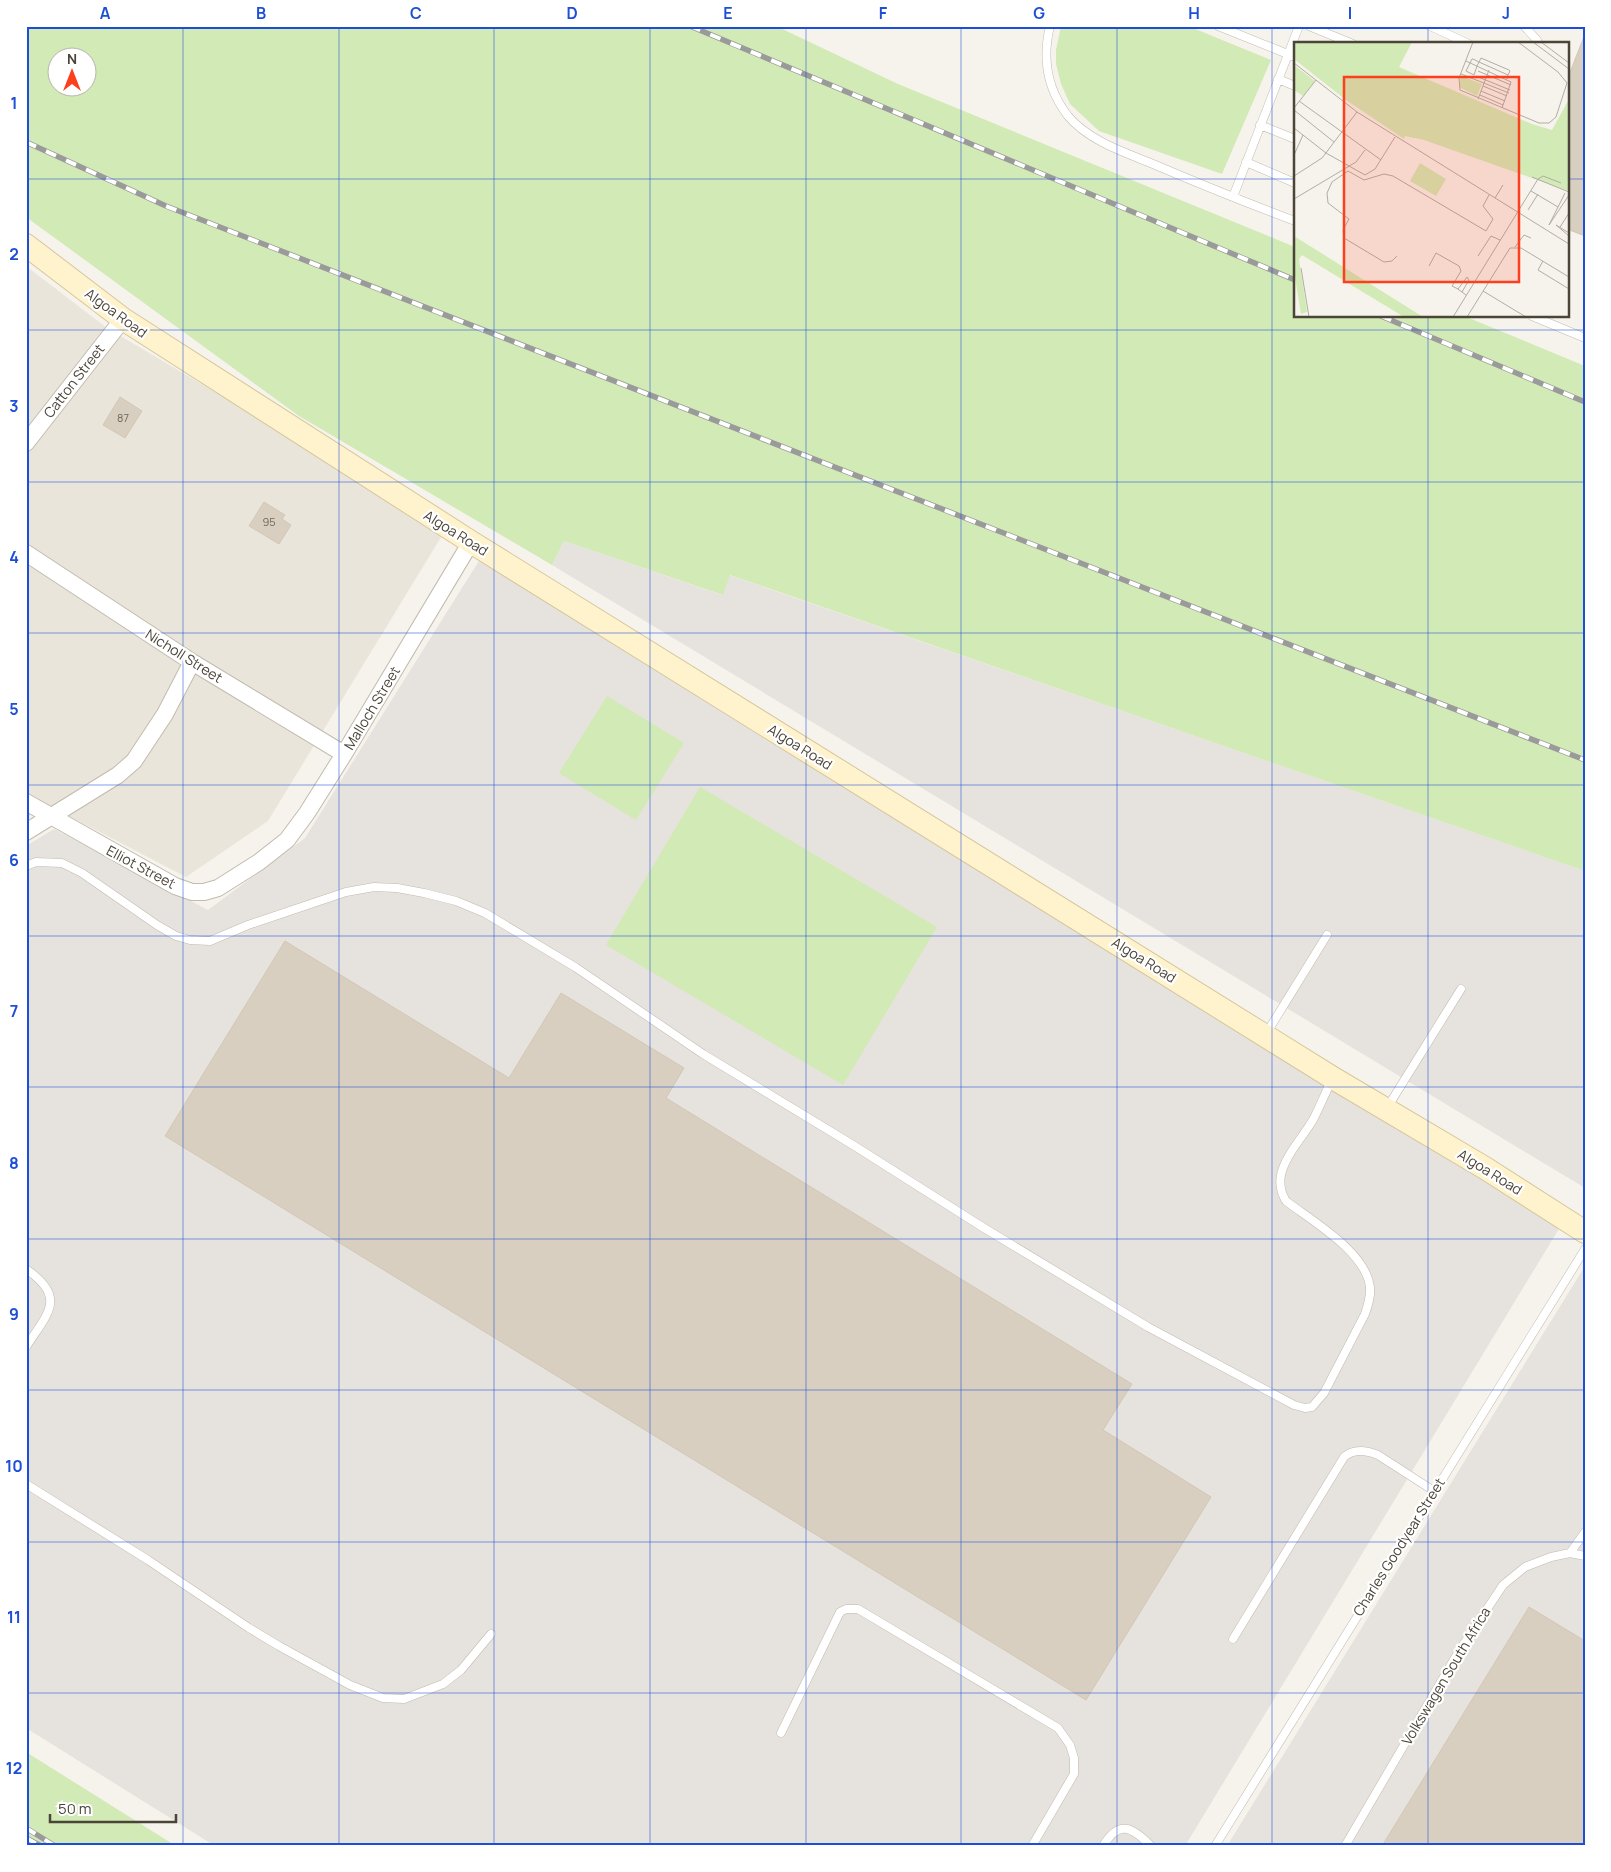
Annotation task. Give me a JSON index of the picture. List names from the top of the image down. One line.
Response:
{"streets":{"street":["Algoa Road","Catton Street","Nicholl Street","Malloch Street","Elliot Street"],"lane":["Charles Goodyear Street","Volkswagen South Africa"]},"crossings":[["Algoa Road","Catton Street"],["Algoa Road","Malloch Street"],["Nicholl Street","Malloch Street"],["Malloch Street","Elliot Street"]],"house_numbers":["87","95"],"scale_bar":"50 m","north":"top","grid":{"columns":["A","B","C","D","E","F","G","H","I","J"],"rows":["1","2","3","4","5","6","7","8","9","10","11","12"]}}
